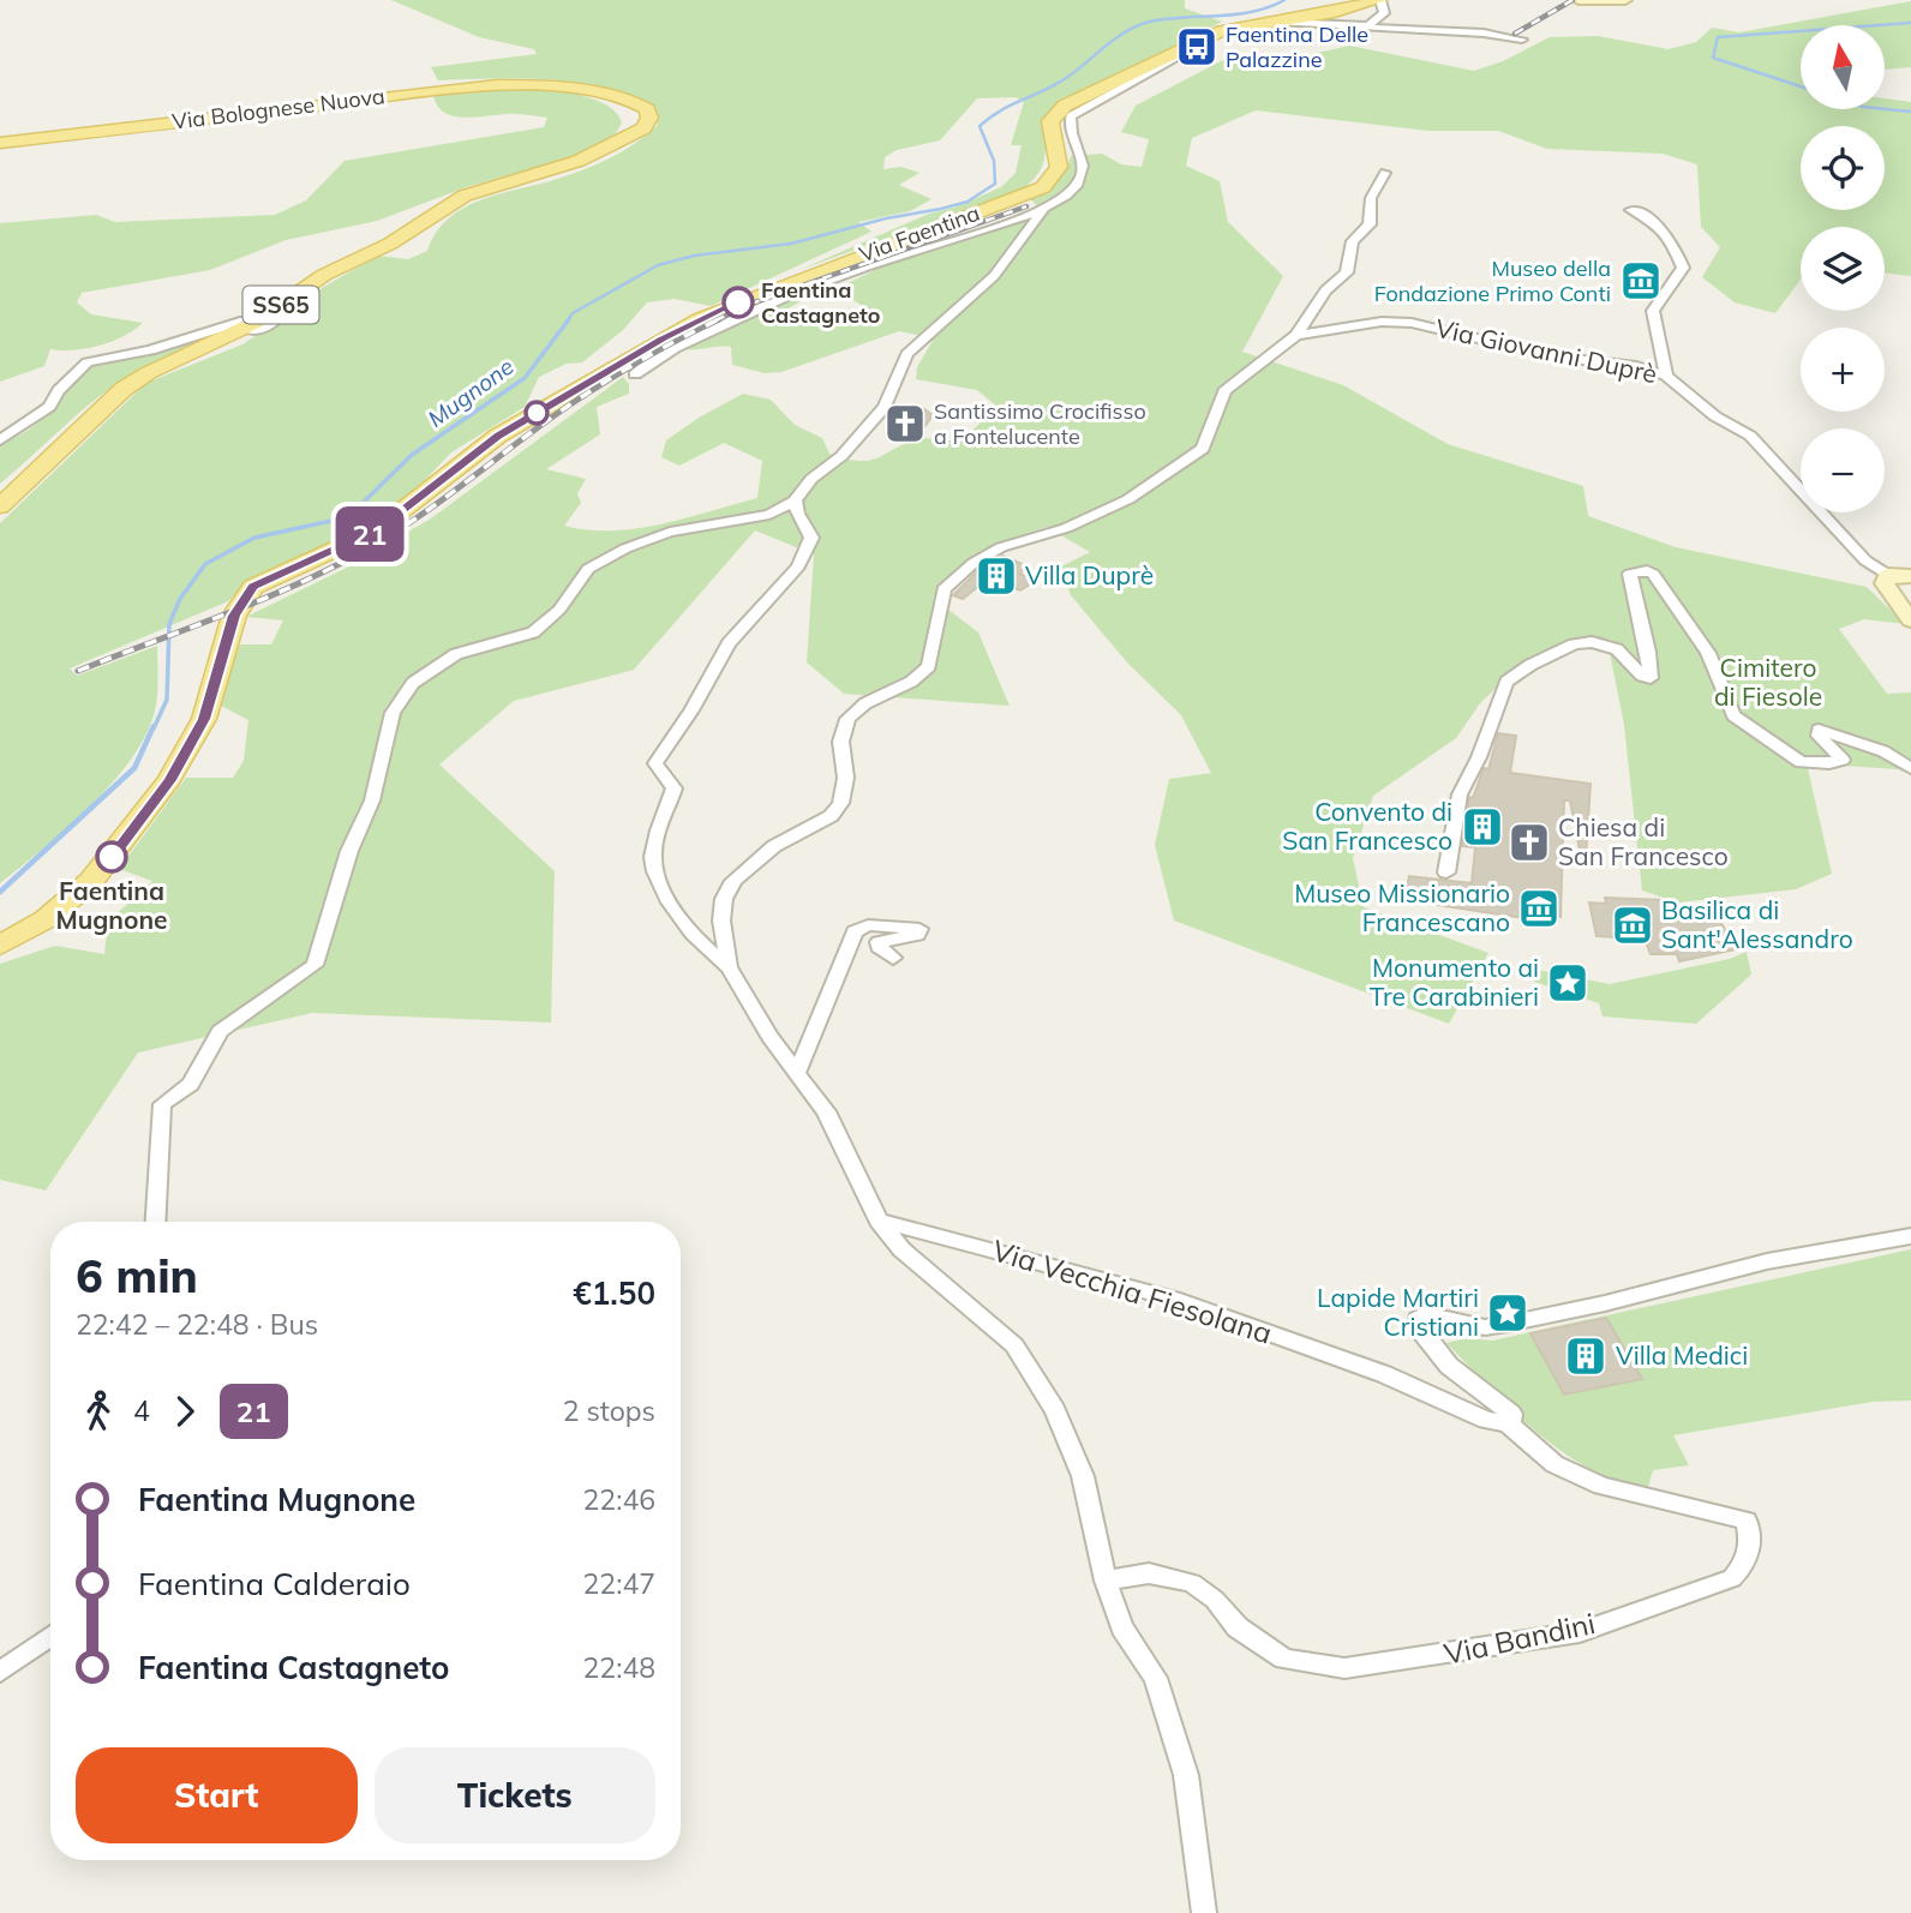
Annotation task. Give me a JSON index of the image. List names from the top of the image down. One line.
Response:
{"streets":{"main road":["Via Bolognese Nuova","Via Faentina","SS65"],"street":["Via Giovanni Duprè","Via Vecchia Fiesolana","Via Bandini"]},"crossings":[["Via Giovanni Duprè","Via Vecchia Fiesolana"],["Via Vecchia Fiesolana","Via Bandini"]],"water":["Mugnone"],"parks":["Cimitero di Fiesole"],"places":{"bus stop":["Faentina Delle Palazzine"],"museum":["Museo della Fondazione Primo Conti","Museo Missionario Francescano","Basilica di Sant'Alessandro"],"other":["Faentina Castagneto","Faentina Mugnone"],"church":["Santissimo Crocifisso a Fontelucente","Chiesa di San Francesco"],"building":["Villa Duprè","Convento di San Francesco","Villa Medici"],"place":["Monumento ai Tre Carabinieri","Lapide Martiri Cristiani"]},"lines":["bus line 21"],"north":"top","page":{"on_map":"21","map_buttons":["+","−"],"heading":["6 min","22:42 – 22:48 · Bus","€1.50"],"legs":["4","21","2 stops"],"list":[{"name":"Faentina Mugnone","value":"22:46"},{"name":"Faentina Calderaio","value":"22:47"},{"name":"Faentina Castagneto","value":"22:48"}],"buttons":["Start","Tickets"]}}
